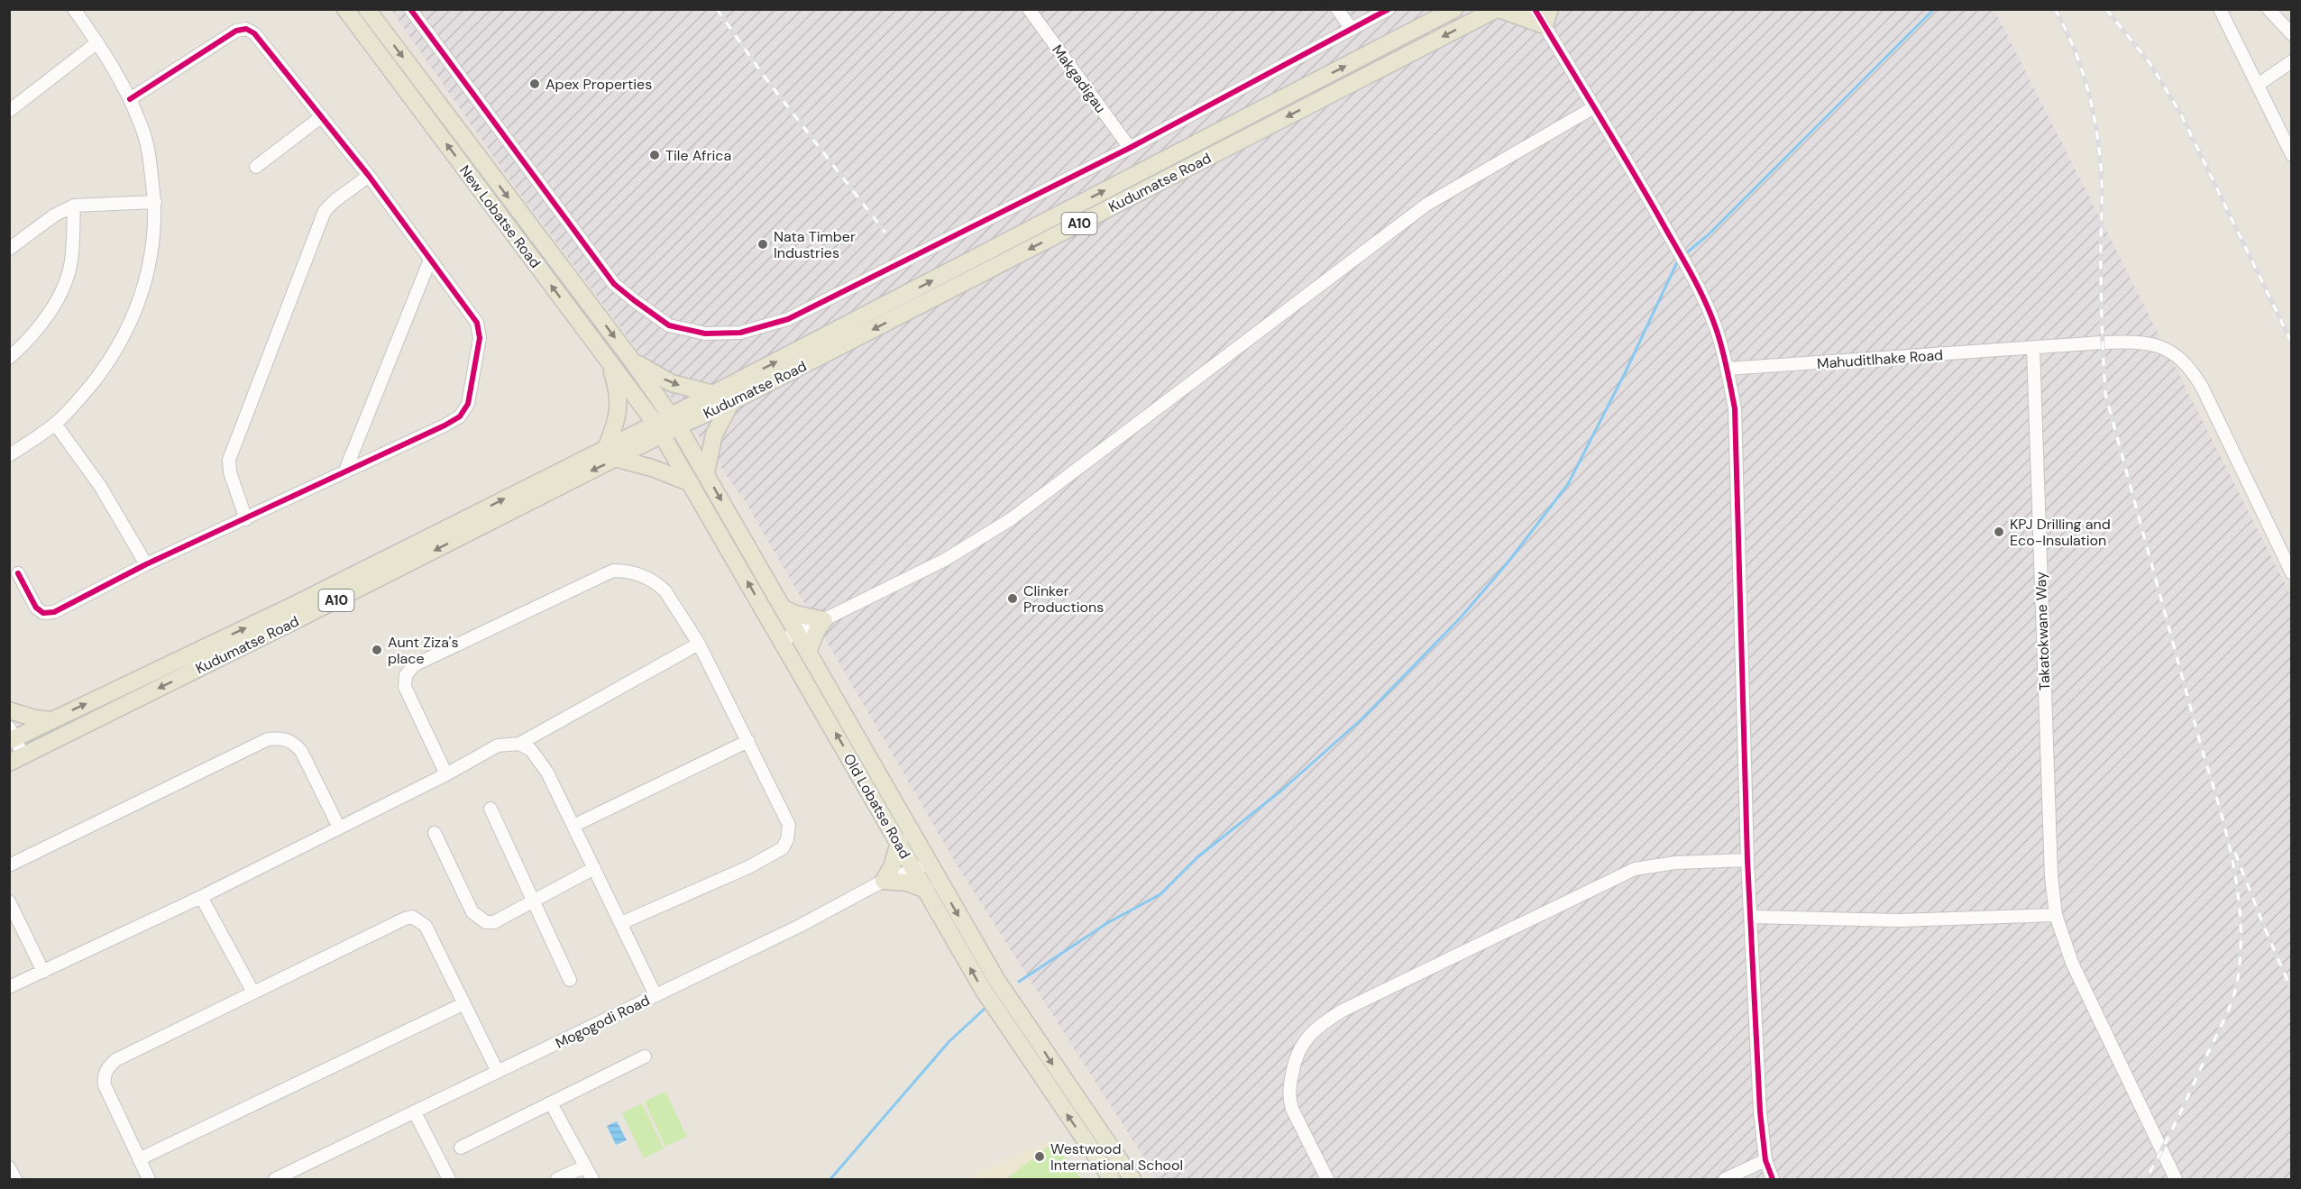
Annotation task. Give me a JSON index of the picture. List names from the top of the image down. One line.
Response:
{"streets":{"main road":["Kudumatse Road","New Lobatse Road","A10","Old Lobatse Road"],"street":["Makgadigau","Mahuditlhake Road","Takatokwane Way","Mogogodi Road"]},"crossings":[["Kudumatse Road","New Lobatse Road"],["Kudumatse Road","Old Lobatse Road"],["New Lobatse Road","Old Lobatse Road"],["Mahuditlhake Road","Takatokwane Way"],["Old Lobatse Road","Mogogodi Road"]],"places":["Apex Properties","Tile Africa","Nata Timber Industries","KPJ Drilling and Eco-Insulation","Clinker Productions","Aunt Ziza's place","Westwood International School"]}
